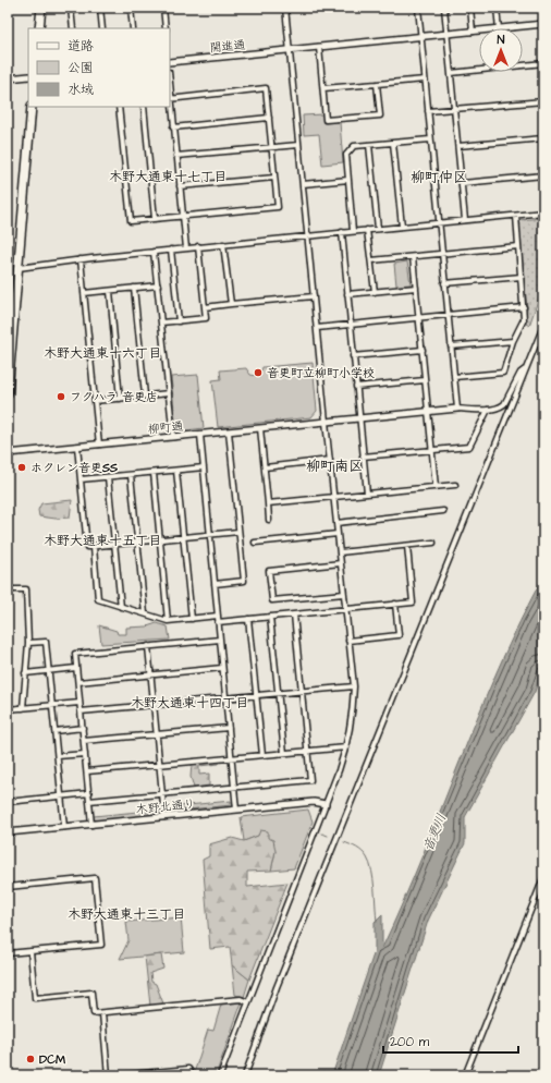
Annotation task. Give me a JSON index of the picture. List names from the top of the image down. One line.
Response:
{"streets":{"street":["開進通","柳町通","木野北通り"]},"districts":["木野大通東十七丁目","柳町仲区","木野大通東十六丁目","柳町南区","木野大通東十五丁目","木野大通東十四丁目","木野大通東十三丁目"],"water":["音更川"],"places":["音更町立柳町小学校","フクハラ 音更店","ホクレン音更SS","DCM"],"legend":["道路","公園","水域"],"scale_bar":"200 m","north":"top"}
